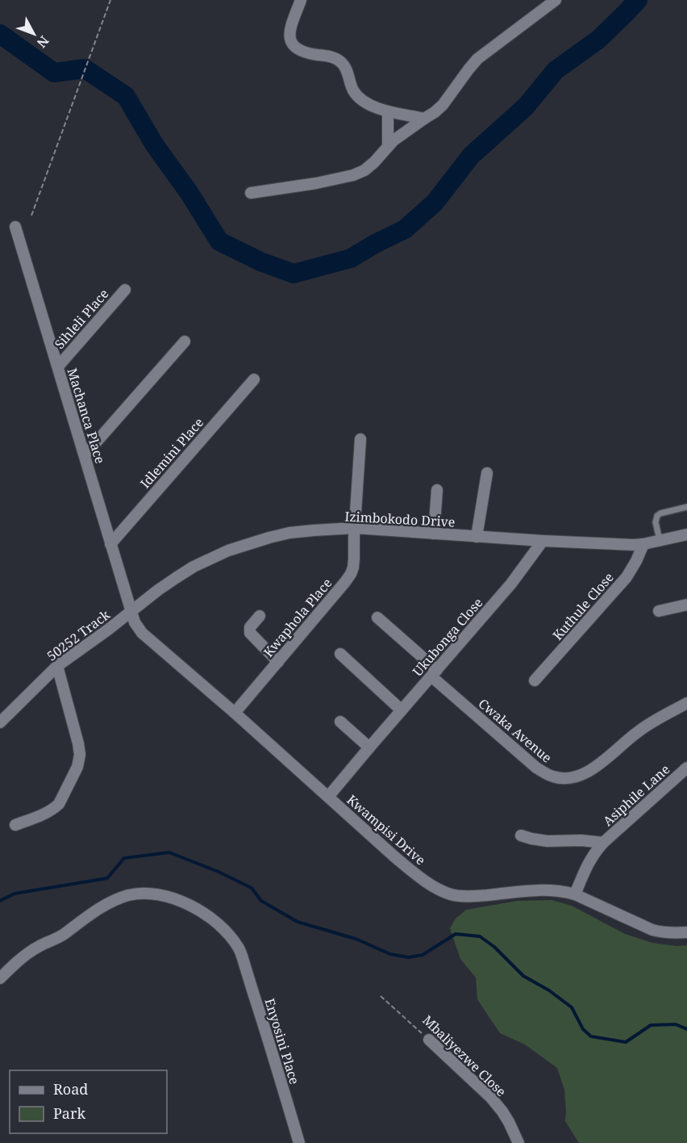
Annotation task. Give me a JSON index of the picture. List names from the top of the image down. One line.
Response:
{"streets":{"street":["Sihleli Place","Machanca Place","Idlemini Place","Izimbokodo Drive","Kuthule Close","Kwaphola Place","50252 Track","Ukubonga Close","Cwaka Avenue","Asiphile Lane","Kwampisi Drive","Enyosini Place","Mbaliyezwe Close"]},"crossings":[["Sihleli Place","Machanca Place"],["Machanca Place","Idlemini Place"],["Machanca Place","Izimbokodo Drive"],["Machanca Place","50252 Track"],["Machanca Place","Kwampisi Drive"],["Izimbokodo Drive","Kuthule Close"],["Izimbokodo Drive","Kwaphola Place"],["Izimbokodo Drive","50252 Track"],["Izimbokodo Drive","Ukubonga Close"],["Izimbokodo Drive","Kwampisi Drive"],["Kwaphola Place","Kwampisi Drive"],["50252 Track","Kwampisi Drive"],["Ukubonga Close","Cwaka Avenue"],["Ukubonga Close","Kwampisi Drive"],["Asiphile Lane","Kwampisi Drive"]],"legend":["Road","Park"],"north":"bottom right"}
